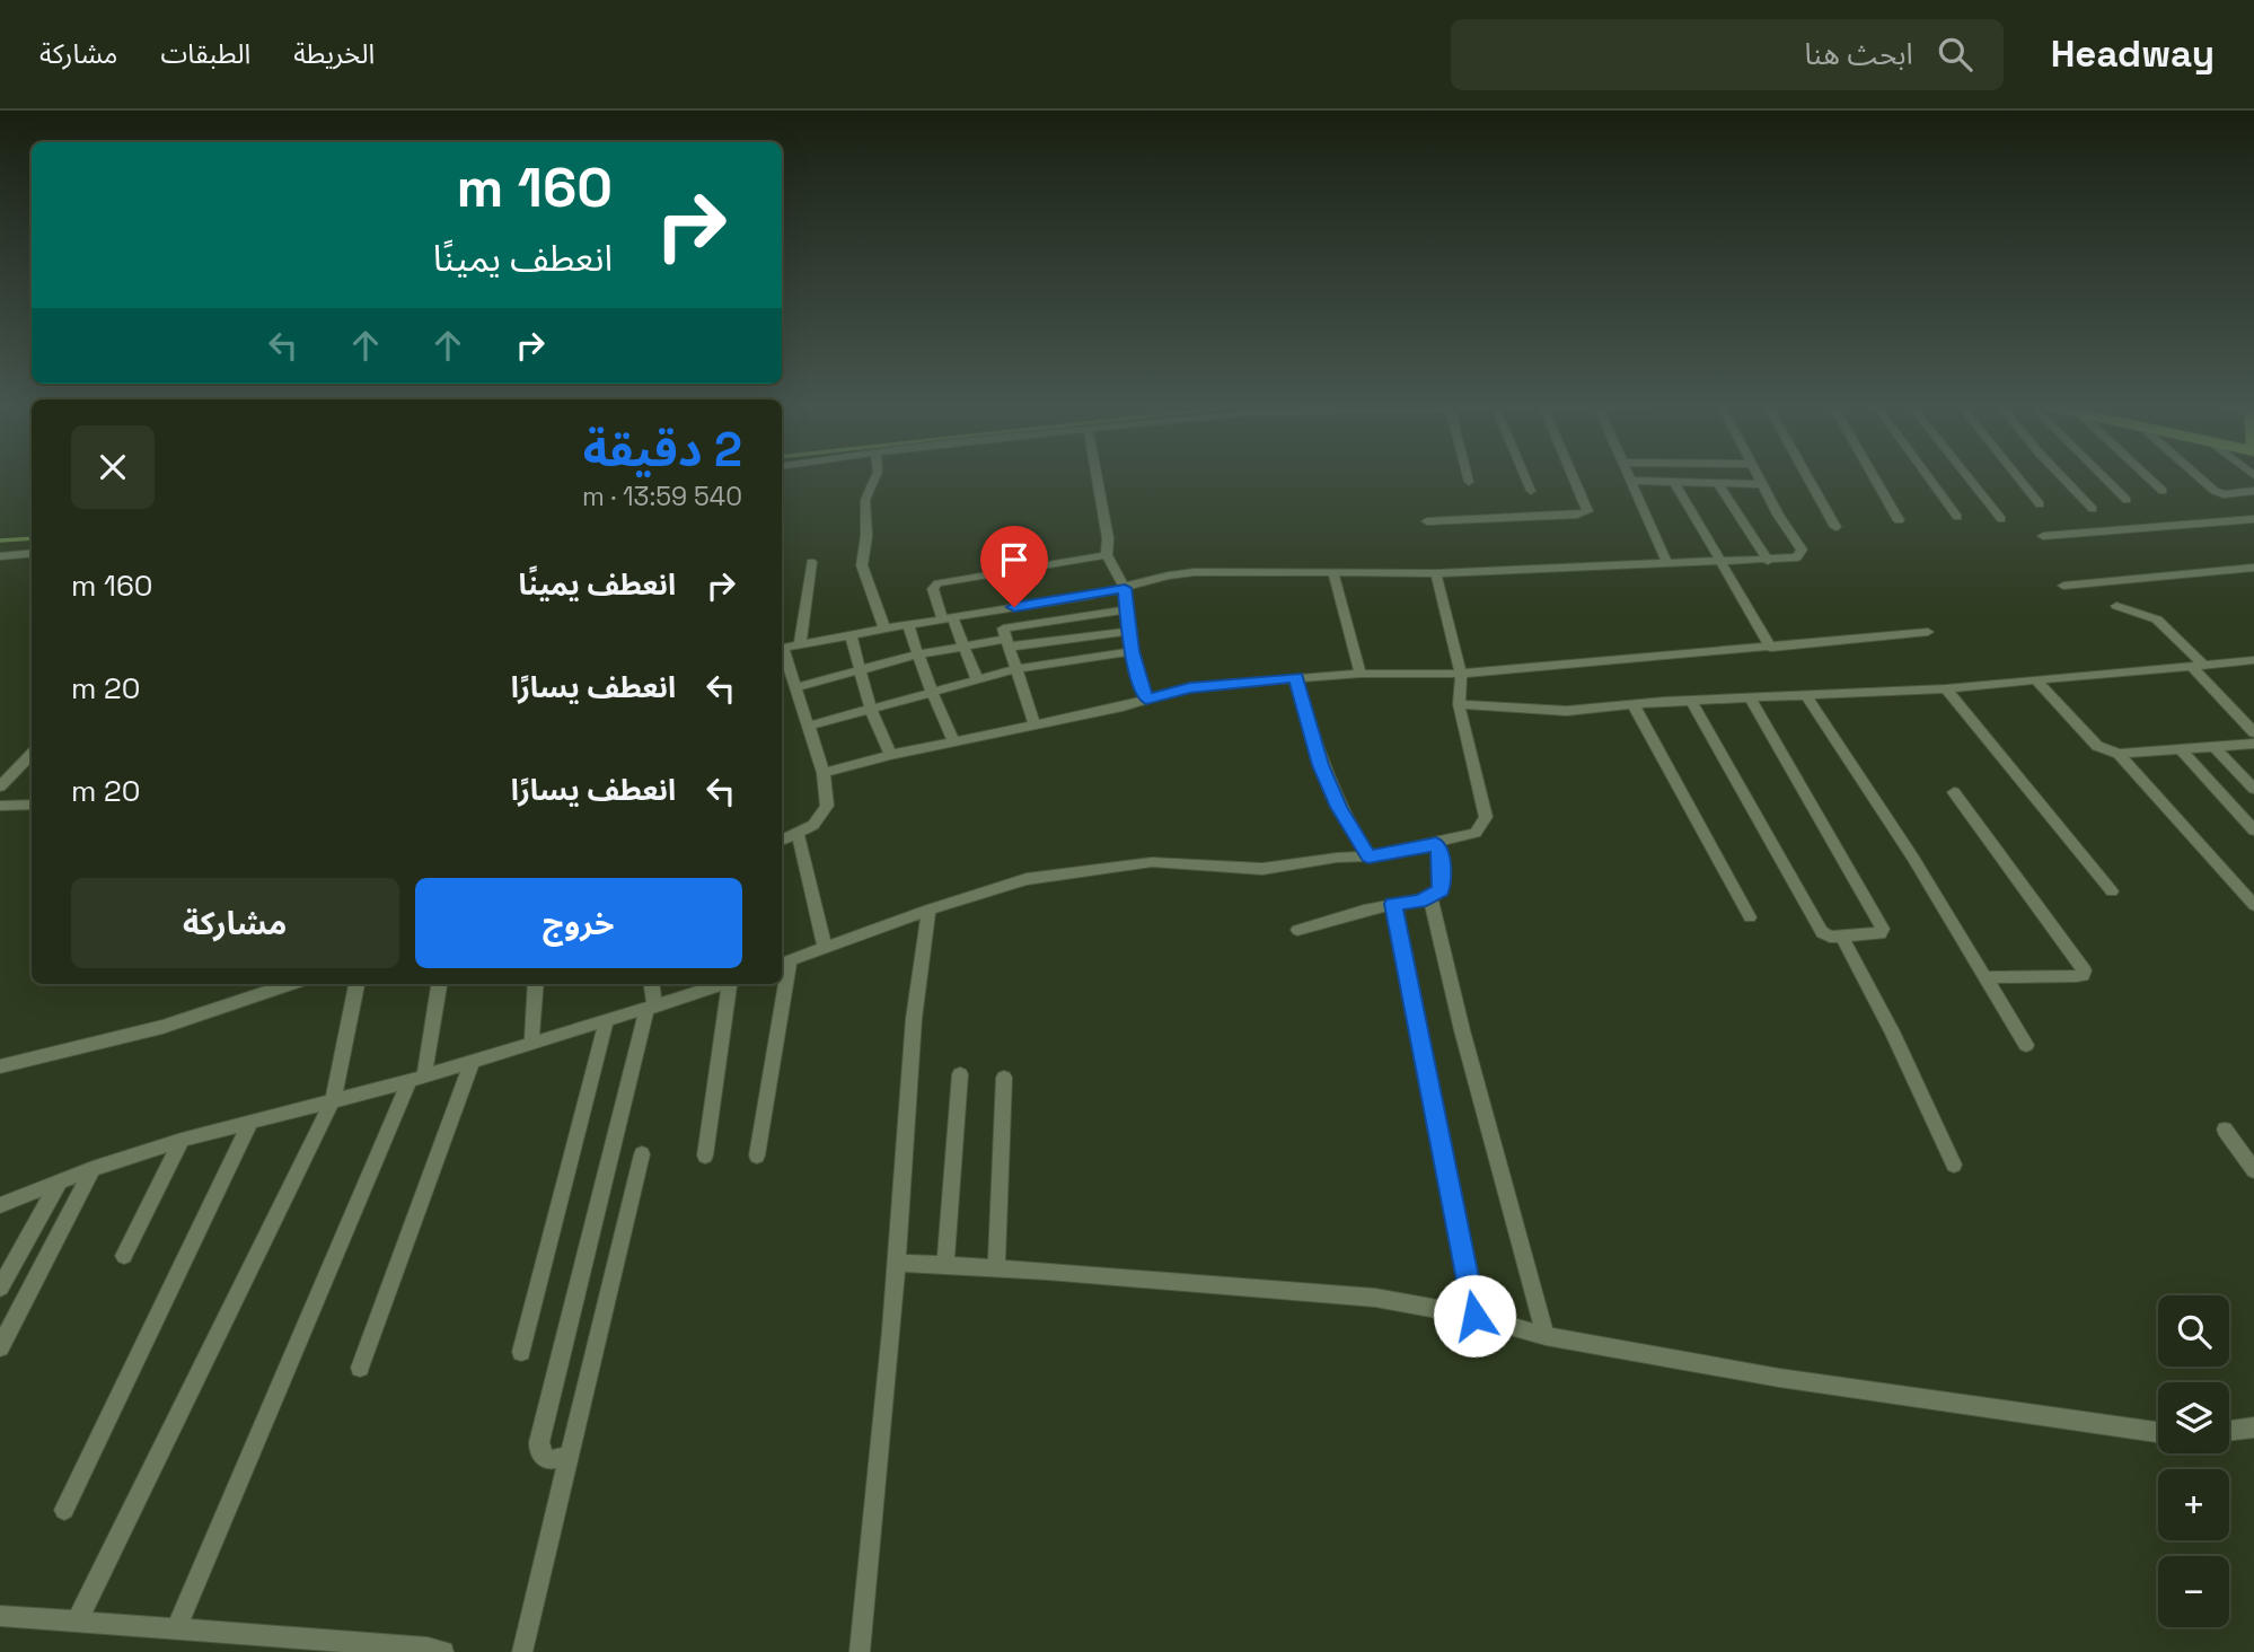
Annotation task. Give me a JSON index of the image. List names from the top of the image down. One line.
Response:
{"page":{"header":"Headway","search":"ابحث هنا","nav":["الخريطة","الطبقات","مشاركة"],"turn":["160 m","انعطف يمينًا"],"heading":["2 دقيقة","540 m · 13:59"],"list":[{"name":"انعطف يمينًا","value":"160 m"},{"name":"انعطف يسارًا","value":"20 m"},{"name":"انعطف يسارًا","value":"20 m"}],"buttons":["خروج","مشاركة"],"map_buttons":["+","−"]}}
